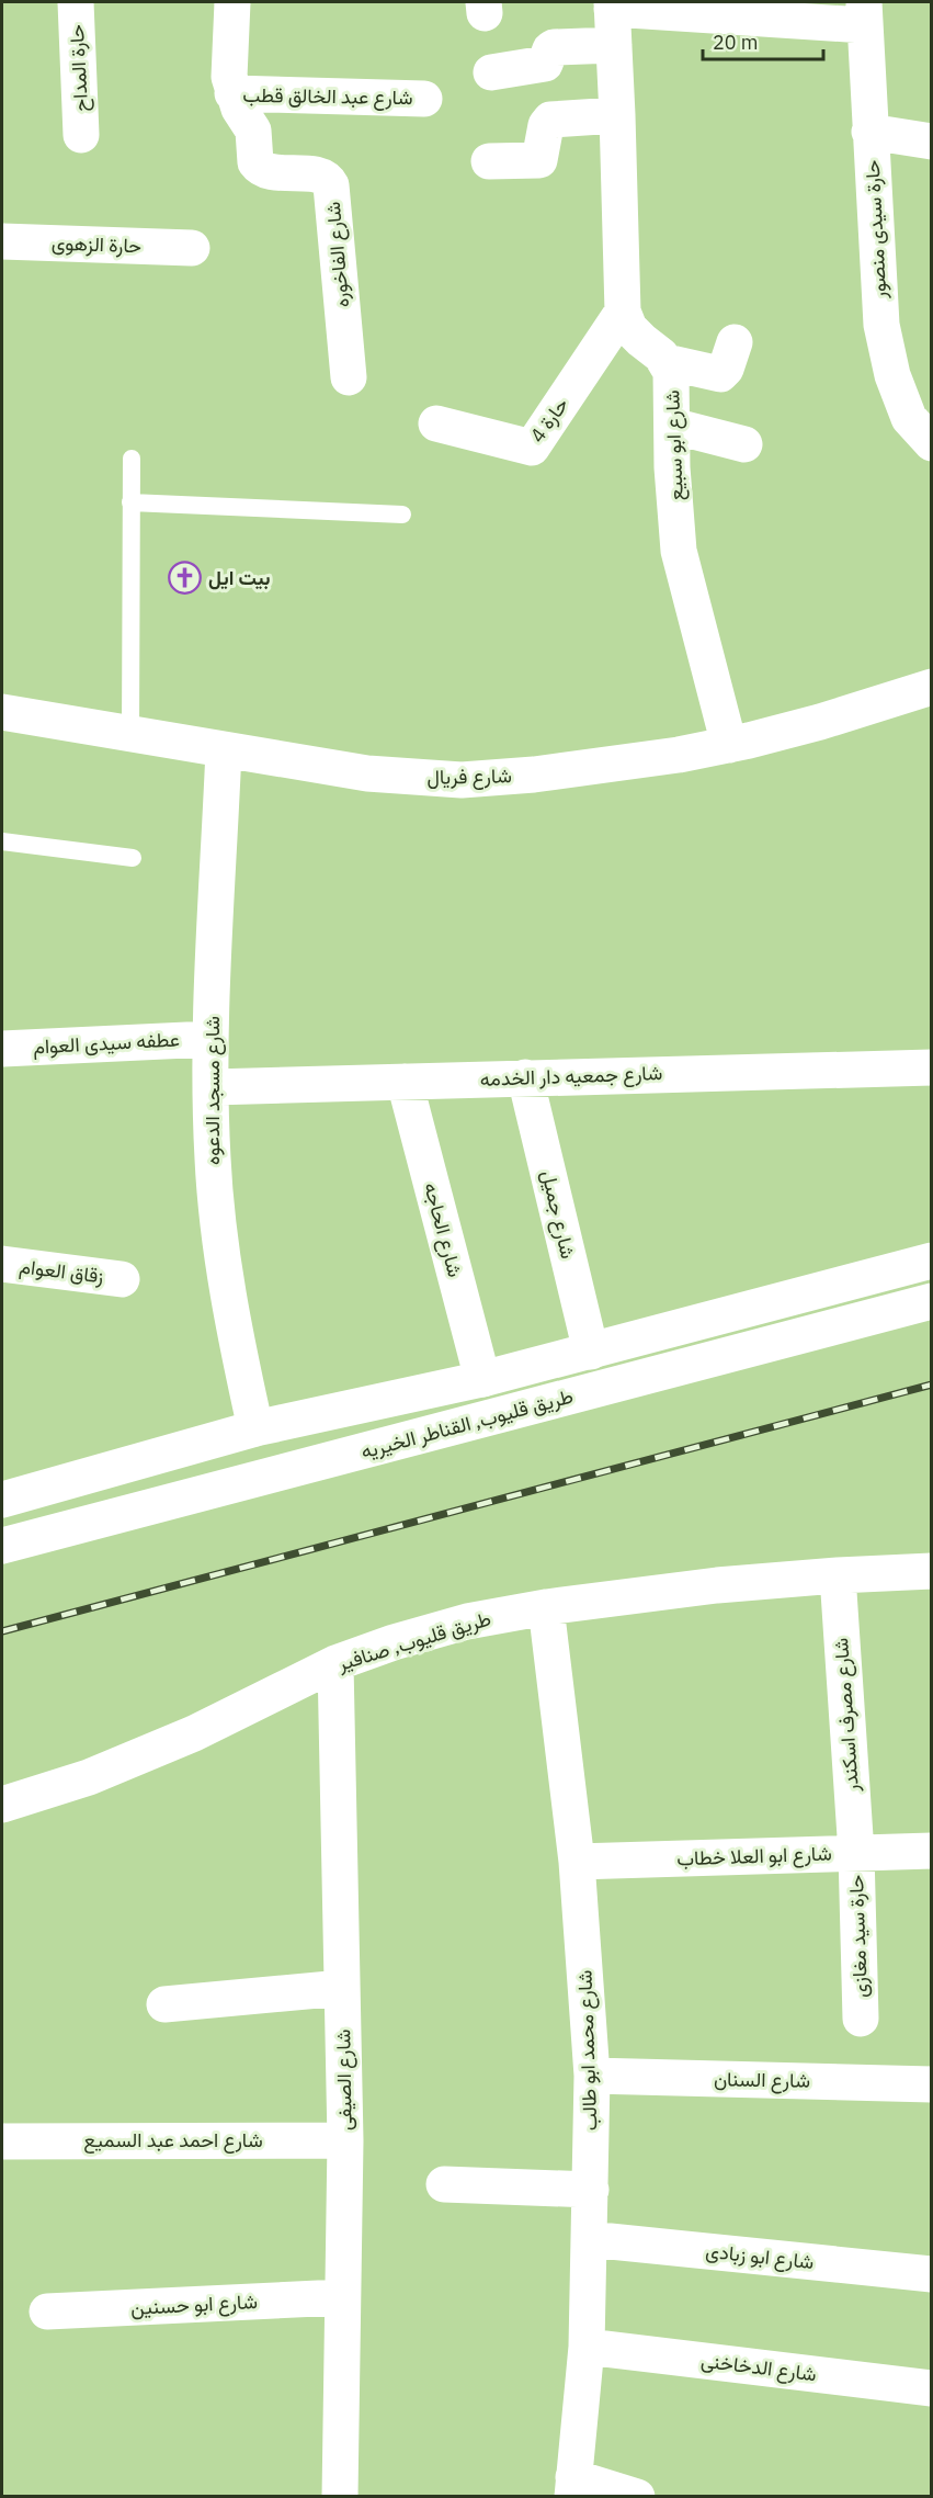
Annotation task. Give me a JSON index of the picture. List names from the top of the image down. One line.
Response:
{"streets":{"street":["حارة المداح","شارع عبد الخالق قطب","حارة سيدى منصور","حارة الزهوى","شارع الفاخوره","حارة 4","شارع ابو سبيع","شارع فريال","عطفه سيدى العوام","شارع جمعيه دار الخدمه","شارع مسجد الدعوه","شارع جميل","شارع الحاجه","زقاق العوام","طريق قليوب, القناطر الخيريه","طريق قليوب, صنافير","شارع مصرف اسكندر","شارع ابو العلا خطاب","حارة سيد مغازى","شارع محمد ابو طالب","شارع الصيفى","شارع السنان","شارع احمد عبد السميع","شارع ابو زبادى","شارع ابو حسنين","شارع الدخاخنى"]},"crossings":[["شارع عبد الخالق قطب","شارع الفاخوره"],["حارة 4","شارع ابو سبيع"],["شارع ابو سبيع","شارع فريال"],["شارع فريال","شارع مسجد الدعوه"],["عطفه سيدى العوام","شارع مسجد الدعوه"],["شارع جمعيه دار الخدمه","شارع مسجد الدعوه"],["شارع جمعيه دار الخدمه","شارع جميل"],["شارع جمعيه دار الخدمه","شارع الحاجه"],["شارع مسجد الدعوه","طريق قليوب, القناطر الخيريه"],["شارع جميل","طريق قليوب, القناطر الخيريه"],["شارع الحاجه","طريق قليوب, القناطر الخيريه"],["طريق قليوب, صنافير","شارع مصرف اسكندر"],["طريق قليوب, صنافير","شارع محمد ابو طالب"],["طريق قليوب, صنافير","شارع الصيفى"],["شارع مصرف اسكندر","شارع ابو العلا خطاب"],["شارع مصرف اسكندر","حارة سيد مغازى"],["شارع ابو العلا خطاب","حارة سيد مغازى"],["شارع ابو العلا خطاب","شارع محمد ابو طالب"],["شارع محمد ابو طالب","شارع السنان"],["شارع محمد ابو طالب","شارع ابو زبادى"],["شارع محمد ابو طالب","شارع الدخاخنى"],["شارع الصيفى","شارع احمد عبد السميع"],["شارع الصيفى","شارع ابو حسنين"]],"places":{"church":["بيت ايل"]},"scale_bar":"20 m"}
